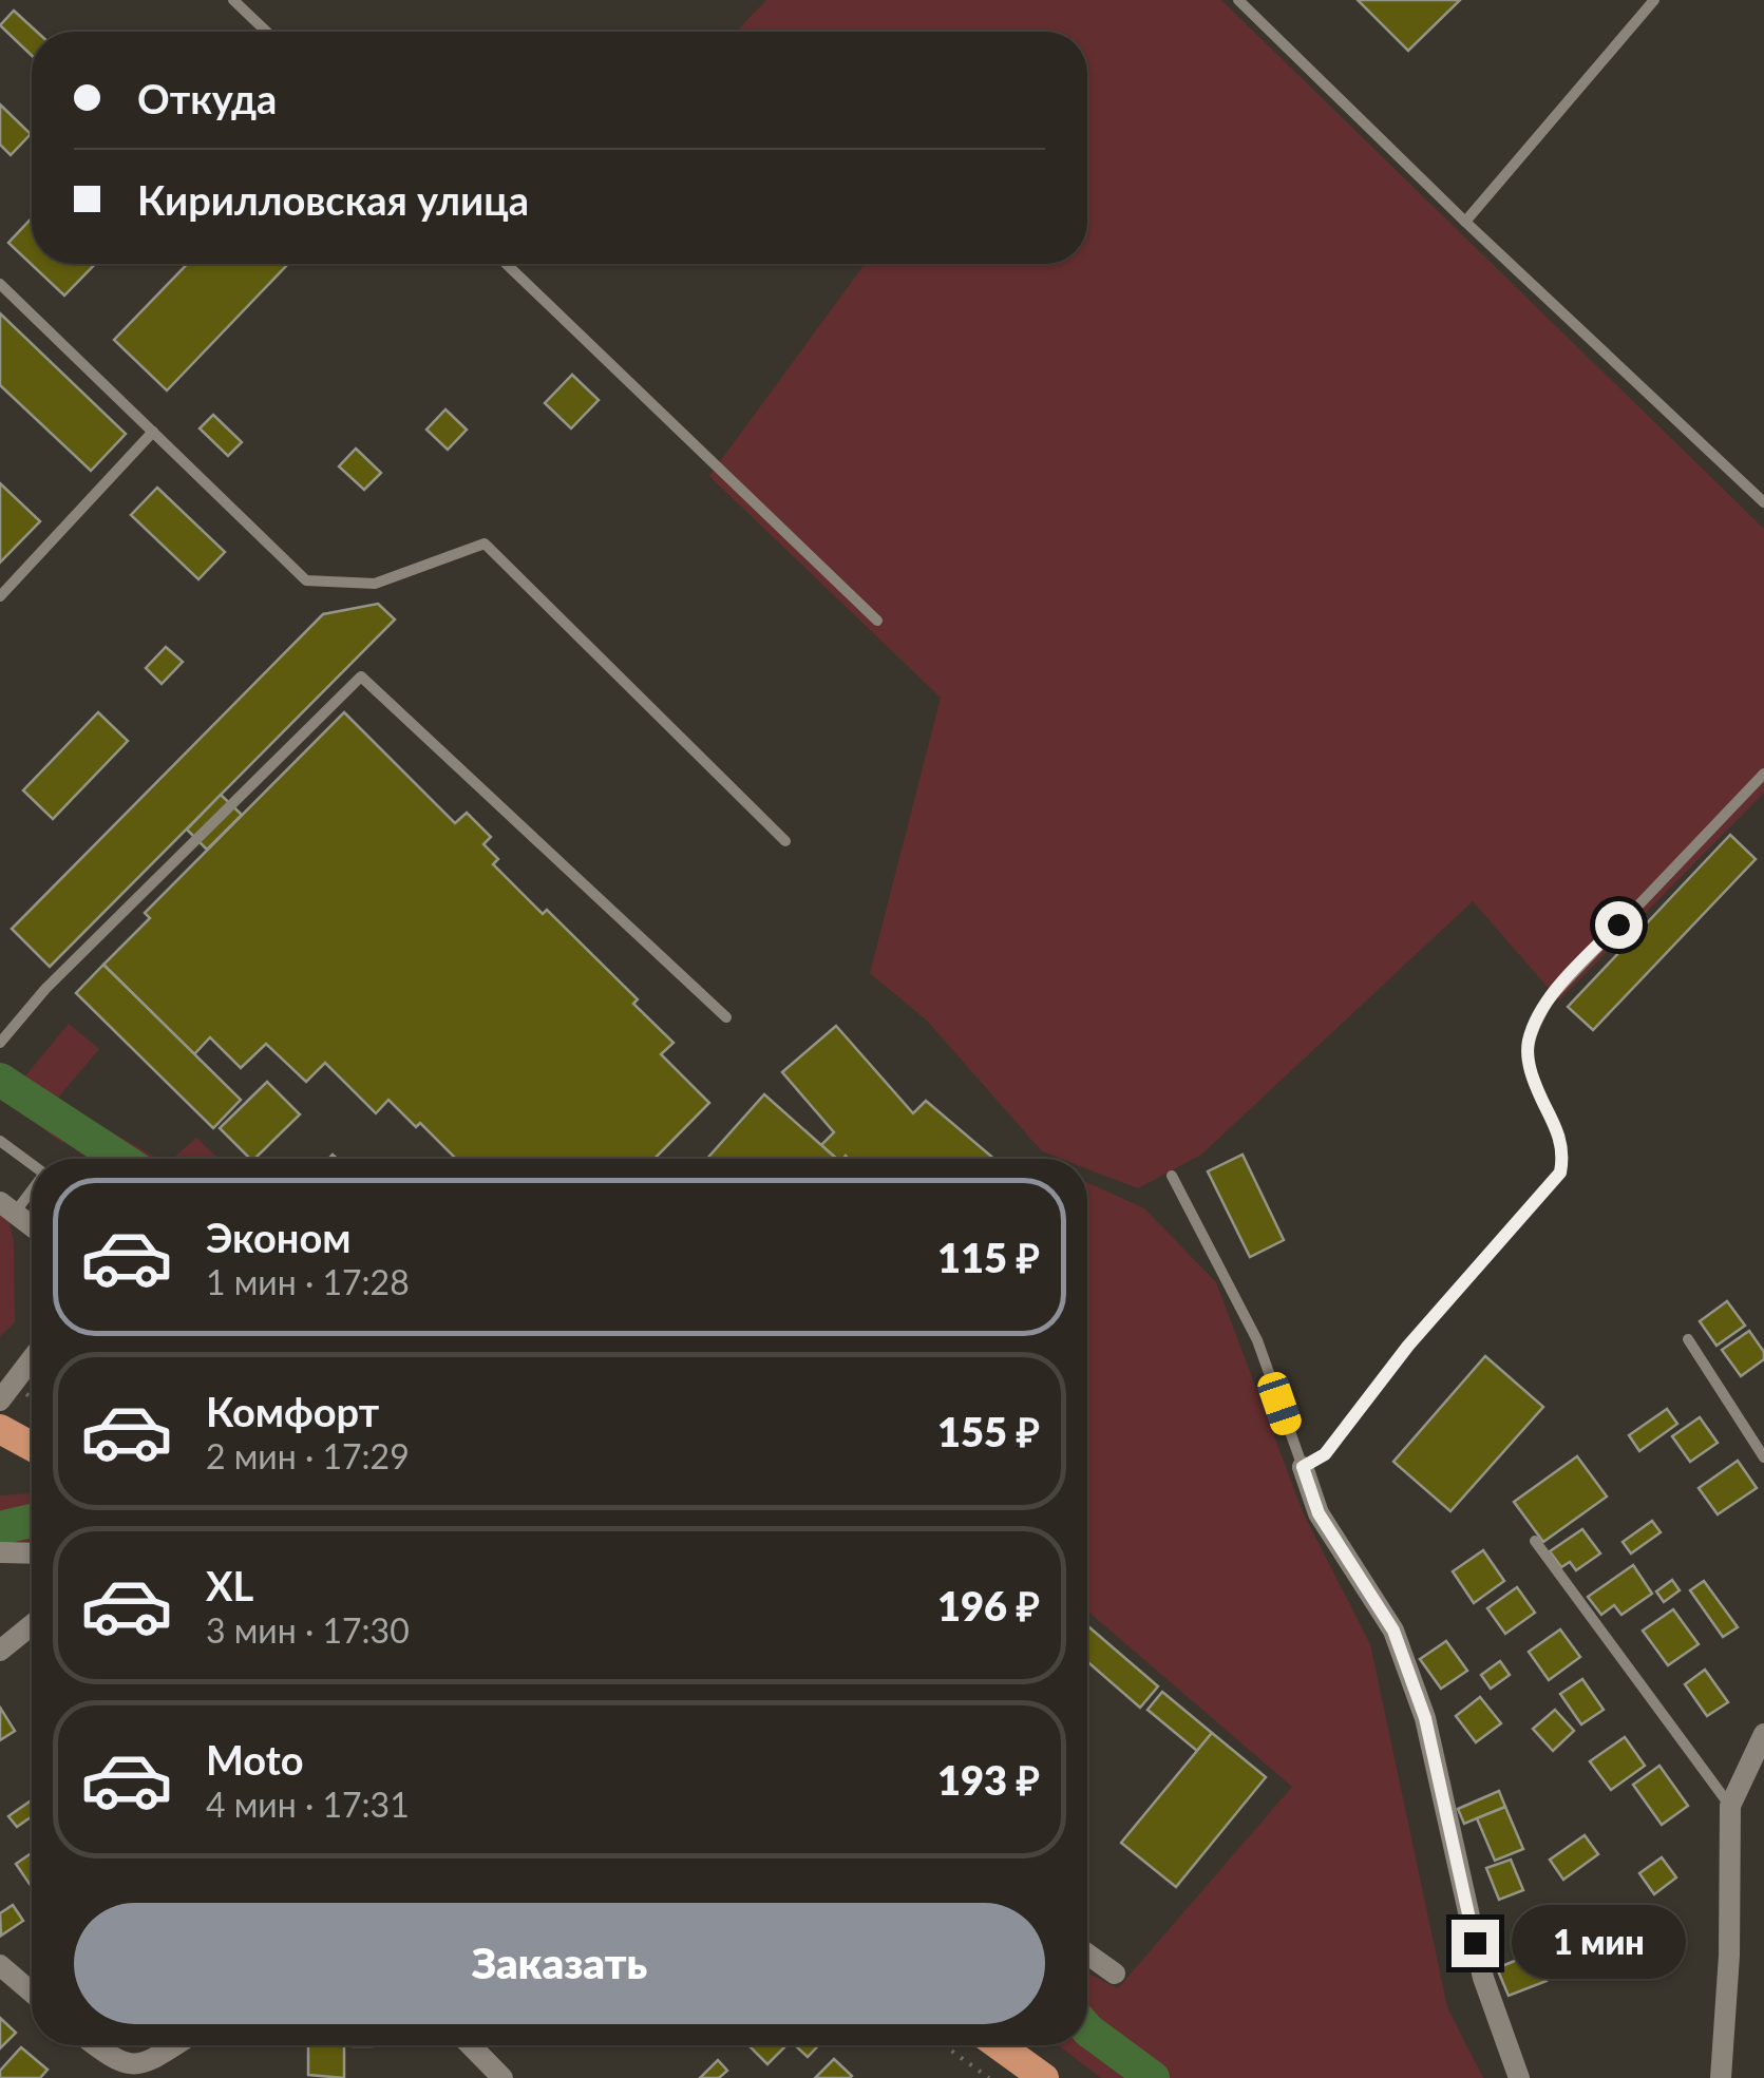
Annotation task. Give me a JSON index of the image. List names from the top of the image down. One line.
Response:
{"page":{"banner":["Откуда","Кирилловская улица"],"list":[{"name":"Эконом","note":"1 мин · 17:28","value":"115 ₽"},{"name":"Комфорт","note":"2 мин · 17:29","value":"155 ₽"},{"name":"XL","note":"3 мин · 17:30","value":"196 ₽"},{"name":"Moto","note":"4 мин · 17:31","value":"193 ₽"}],"buttons":"Заказать","bubble":"1 мин"}}
